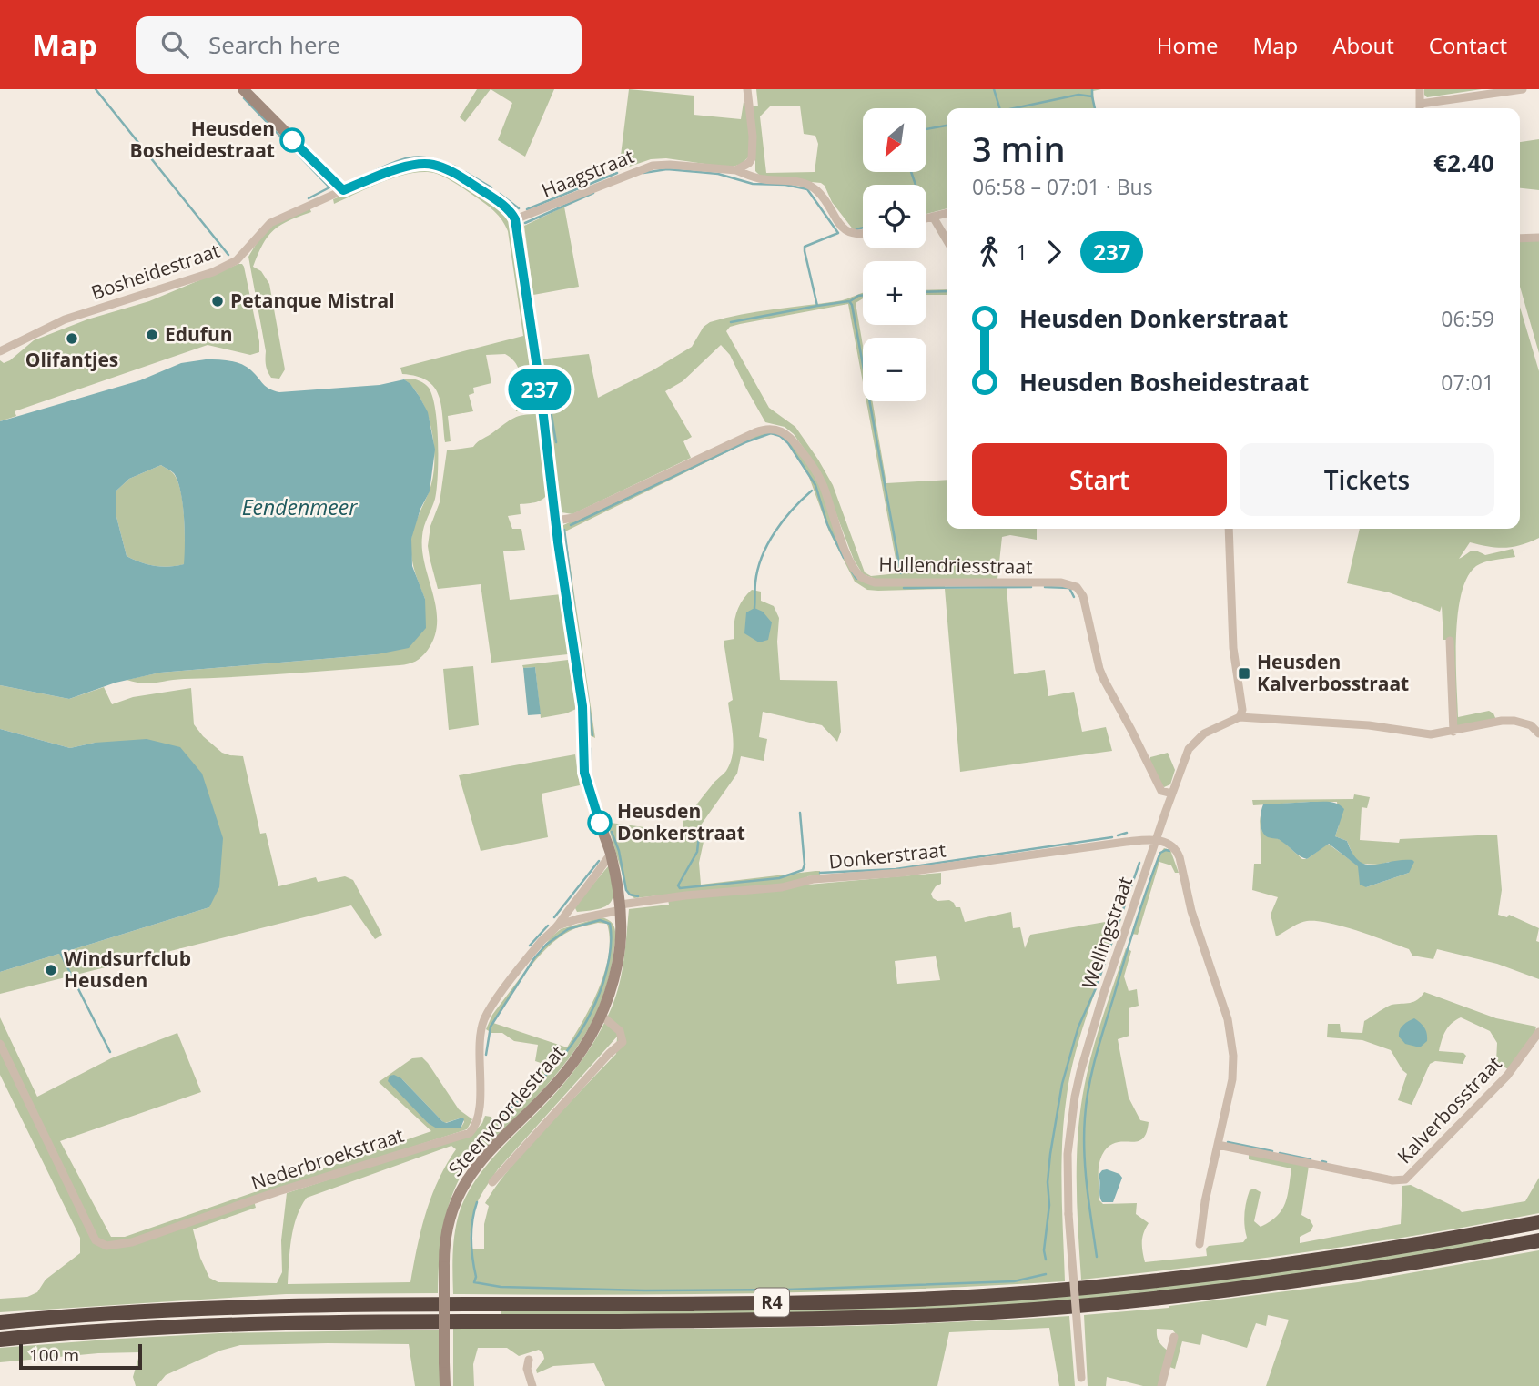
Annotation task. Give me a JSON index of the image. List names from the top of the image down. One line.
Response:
{"streets":{"highway":["R4"],"street":["Haagstraat","Bosheidestraat","Hullendriesstraat","Donkerstraat","Wellingstraat","Kalverbosstraat","Steenvoordestraat","Nederbroekstraat"]},"crossings":[["Haagstraat","Steenvoordestraat"],["Hullendriesstraat","Wellingstraat"],["Hullendriesstraat","Steenvoordestraat"],["Donkerstraat","Wellingstraat"],["Donkerstraat","Steenvoordestraat"],["Donkerstraat","Nederbroekstraat"],["Steenvoordestraat","Nederbroekstraat"]],"water":["Eendenmeer"],"places":{"other":["Heusden Bosheidestraat","Petanque Mistral","Edufun","Olifantjes","Heusden Donkerstraat","Windsurfclub Heusden"],"transit":["Heusden Kalverbosstraat"]},"lines":["bus line 237"],"scale_bar":"100 m","north":"bottom left","page":{"header":"Map","search":"Search here","nav":["Home","Map","About","Contact"],"on_map":"237","map_buttons":["+","−"],"heading":["3 min","06:58 – 07:01 · Bus","€2.40"],"legs":["1","237"],"list":[{"name":"Heusden Donkerstraat","value":"06:59"},{"name":"Heusden Bosheidestraat","value":"07:01"}],"buttons":["Start","Tickets"],"scale":"100 m"}}
